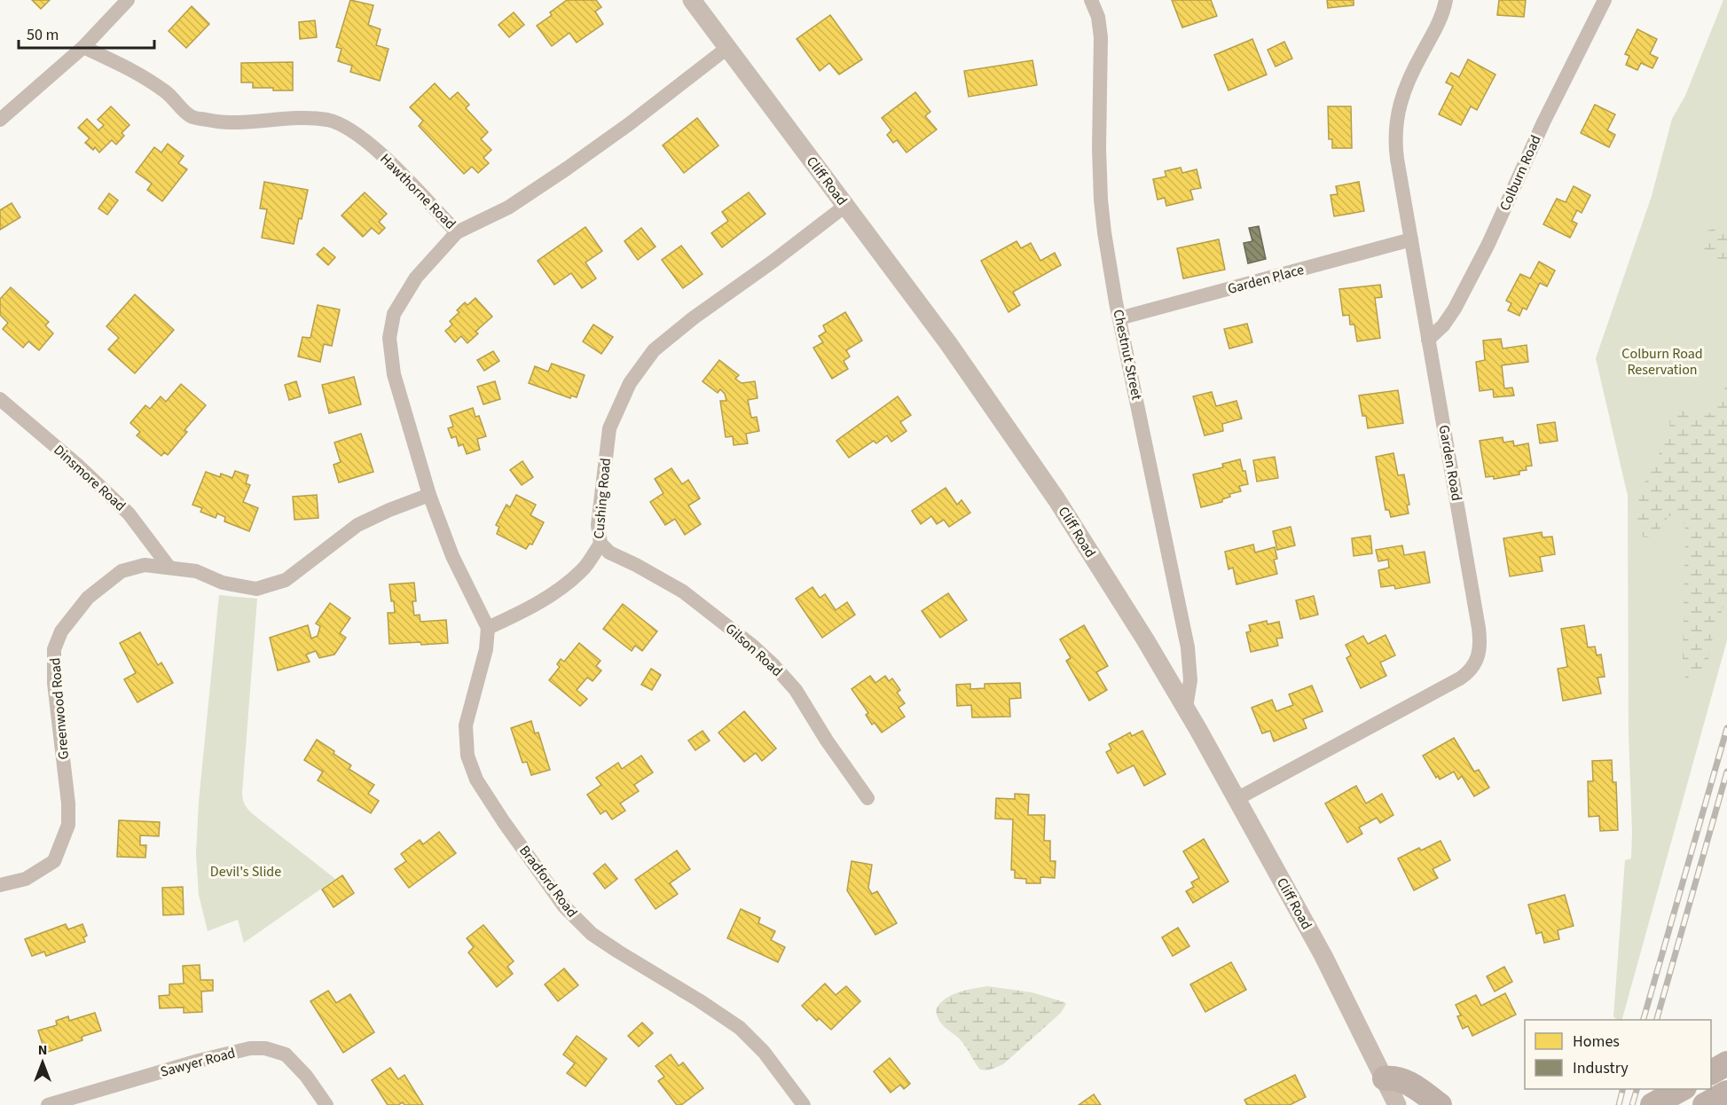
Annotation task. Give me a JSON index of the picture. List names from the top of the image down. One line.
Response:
{"streets":{"street":["Colburn Road","Cliff Road","Hawthorne Road","Garden Place","Chestnut Street","Garden Road","Dinsmore Road","Cushing Road","Gilson Road","Greenwood Road","Bradford Road","Sawyer Road"]},"crossings":[["Colburn Road","Garden Road"],["Cliff Road","Hawthorne Road"],["Cliff Road","Chestnut Street"],["Cliff Road","Garden Road"],["Cliff Road","Cushing Road"],["Garden Place","Chestnut Street"],["Garden Place","Garden Road"],["Dinsmore Road","Greenwood Road"],["Cushing Road","Gilson Road"],["Cushing Road","Bradford Road"]],"parks":["Colburn Road Reservation","Devil's Slide"],"legend":["Homes","Industry"],"scale_bar":"50 m","north":"top"}
